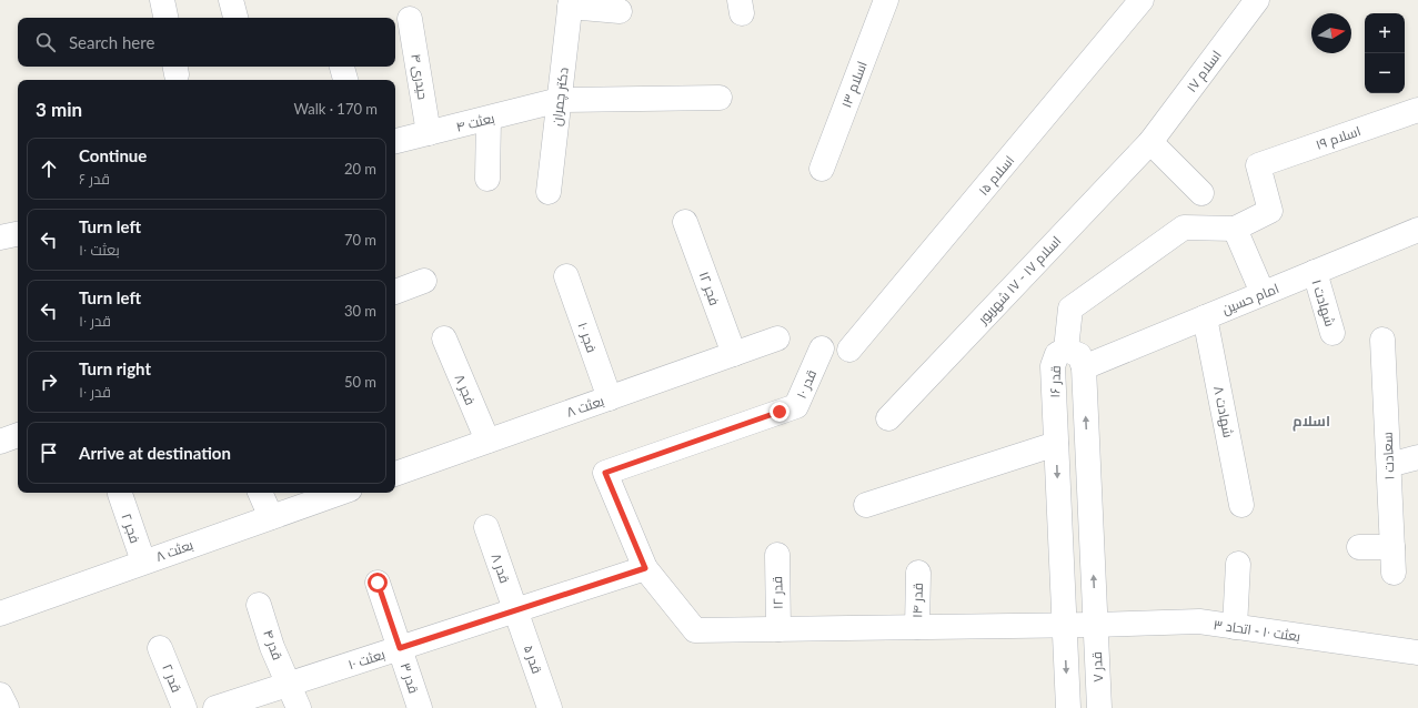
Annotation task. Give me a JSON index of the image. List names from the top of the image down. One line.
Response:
{"streets":{"street":["اسلام ۱۷","حیدری ۴","اسلام ۱۳","دکتر چمران","بعثت ۴","اسلام ۱۹","اسلام ۱۵","اسلام ۱۷ - ۱۷ شهریور","فجر ۱۲","امام حسین","شهادت ۱","فجر ۱۰","قدر ۱۶","قدر ۱۰","فجر ۸","بعثت ۸","شهادت ۸","سعادت ۱","فجر ۲","قدر ۸","قدر ۱۲","قدر ۱۴","بعثت ۱۰ - اتحاد ۳","قدر ۴","بعثت ۱۰","قدر ۵","قدر ۷","قدر ۲","قدر ۳"]},"crossings":[["اسلام ۱۷","اسلام ۱۷ - ۱۷ شهریور"],["حیدری ۴","بعثت ۴"],["دکتر چمران","بعثت ۴"],["فجر ۱۲","بعثت ۸"],["امام حسین","شهادت ۱"],["امام حسین","قدر ۱۶"],["امام حسین","شهادت ۸"],["فجر ۱۰","بعثت ۸"],["قدر ۱۶","بعثت ۱۰ - اتحاد ۳"],["قدر ۱۰","بعثت ۱۰ - اتحاد ۳"],["قدر ۱۰","بعثت ۱۰"],["فجر ۸","بعثت ۸"],["بعثت ۸","فجر ۲"],["قدر ۸","بعثت ۱۰"],["قدر ۸","قدر ۵"],["قدر ۱۲","بعثت ۱۰ - اتحاد ۳"],["قدر ۱۴","بعثت ۱۰ - اتحاد ۳"],["بعثت ۱۰ - اتحاد ۳","بعثت ۱۰"],["بعثت ۱۰ - اتحاد ۳","قدر ۷"],["قدر ۴","بعثت ۱۰"],["بعثت ۱۰","قدر ۵"],["بعثت ۱۰","قدر ۳"]],"districts":["اسلام"],"north":"right","page":{"map_buttons":["+","−"],"search":"Search here","heading":["3 min","Walk · 170 m"],"list":[["Continue","قدر ۶","20 m"],["Turn left","بعثت ۱۰","70 m"],["Turn left","قدر ۱۰","30 m"],["Turn right","قدر ۱۰","50 m"],"Arrive at destination"]}}
